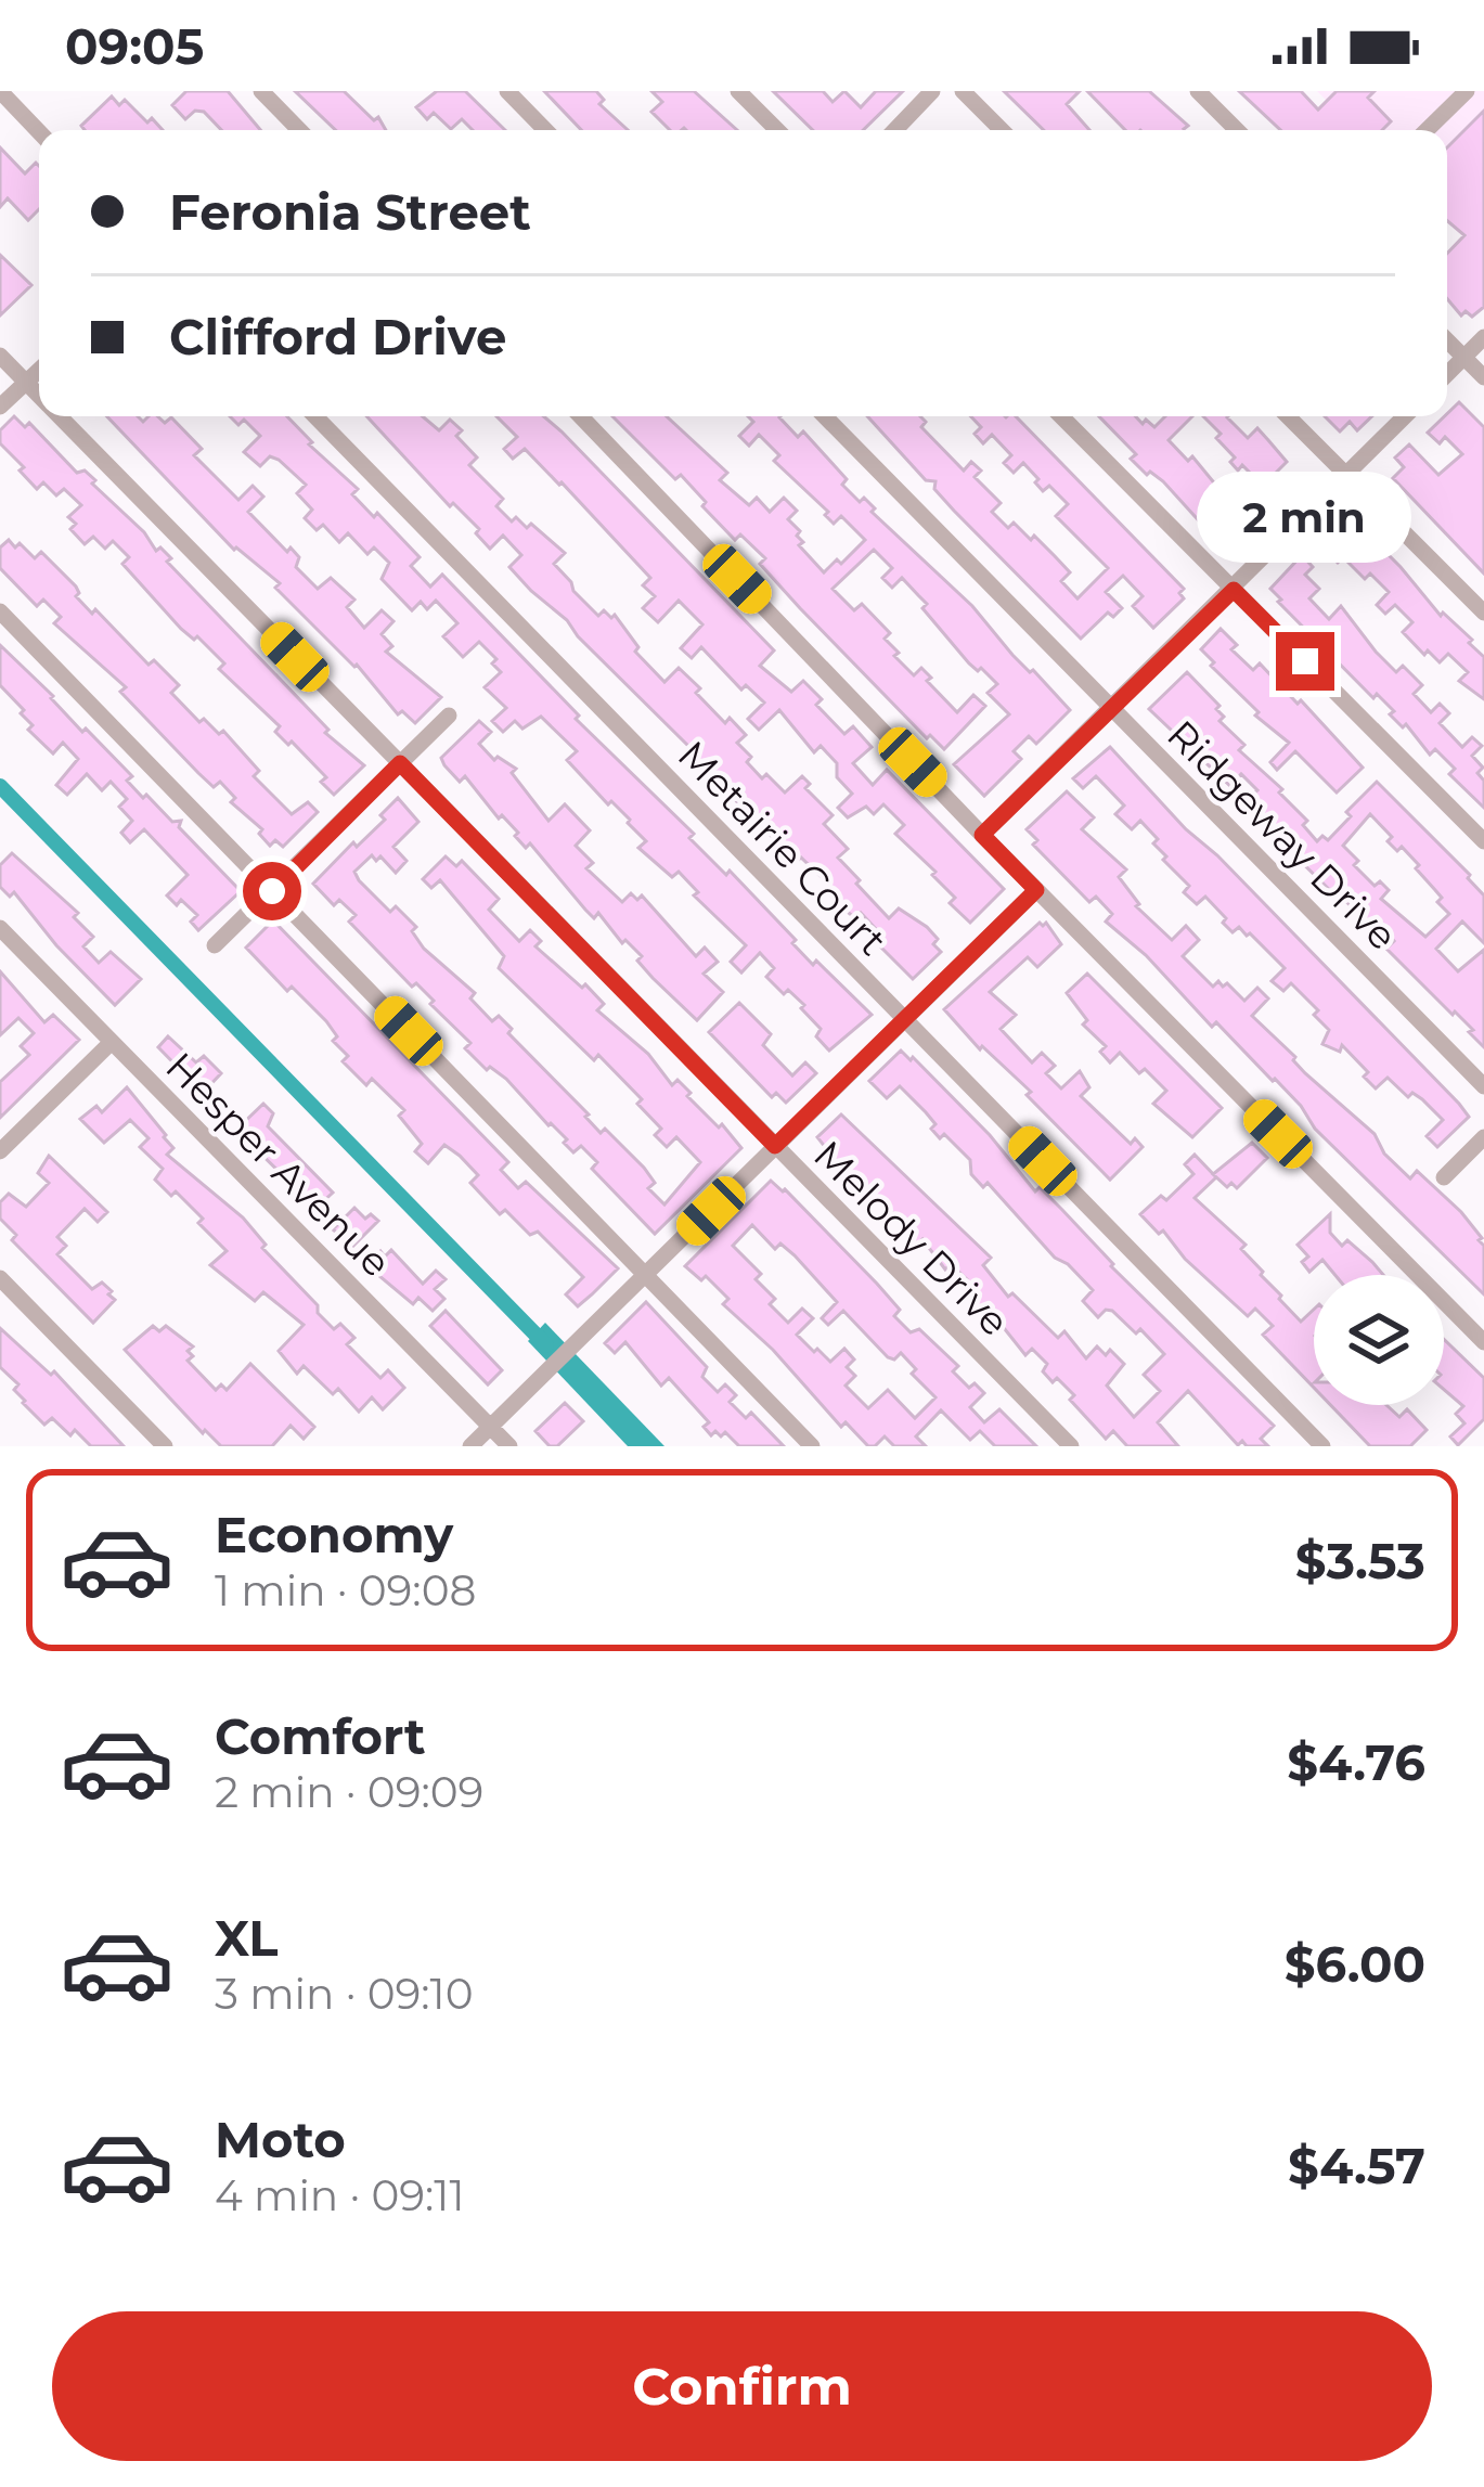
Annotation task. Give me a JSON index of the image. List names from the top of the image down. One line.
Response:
{"streets":{"street":["Ridgeway Drive","Metairie Court","Hesper Avenue","Melody Drive"]},"page":{"status":"09:05","banner":["Feronia Street","Clifford Drive"],"bubble":"2 min","list":[{"name":"Economy","note":"1 min · 09:08","value":"$3.53"},{"name":"Comfort","note":"2 min · 09:09","value":"$4.76"},{"name":"XL","note":"3 min · 09:10","value":"$6.00"},{"name":"Moto","note":"4 min · 09:11","value":"$4.57"}],"buttons":"Confirm"}}
